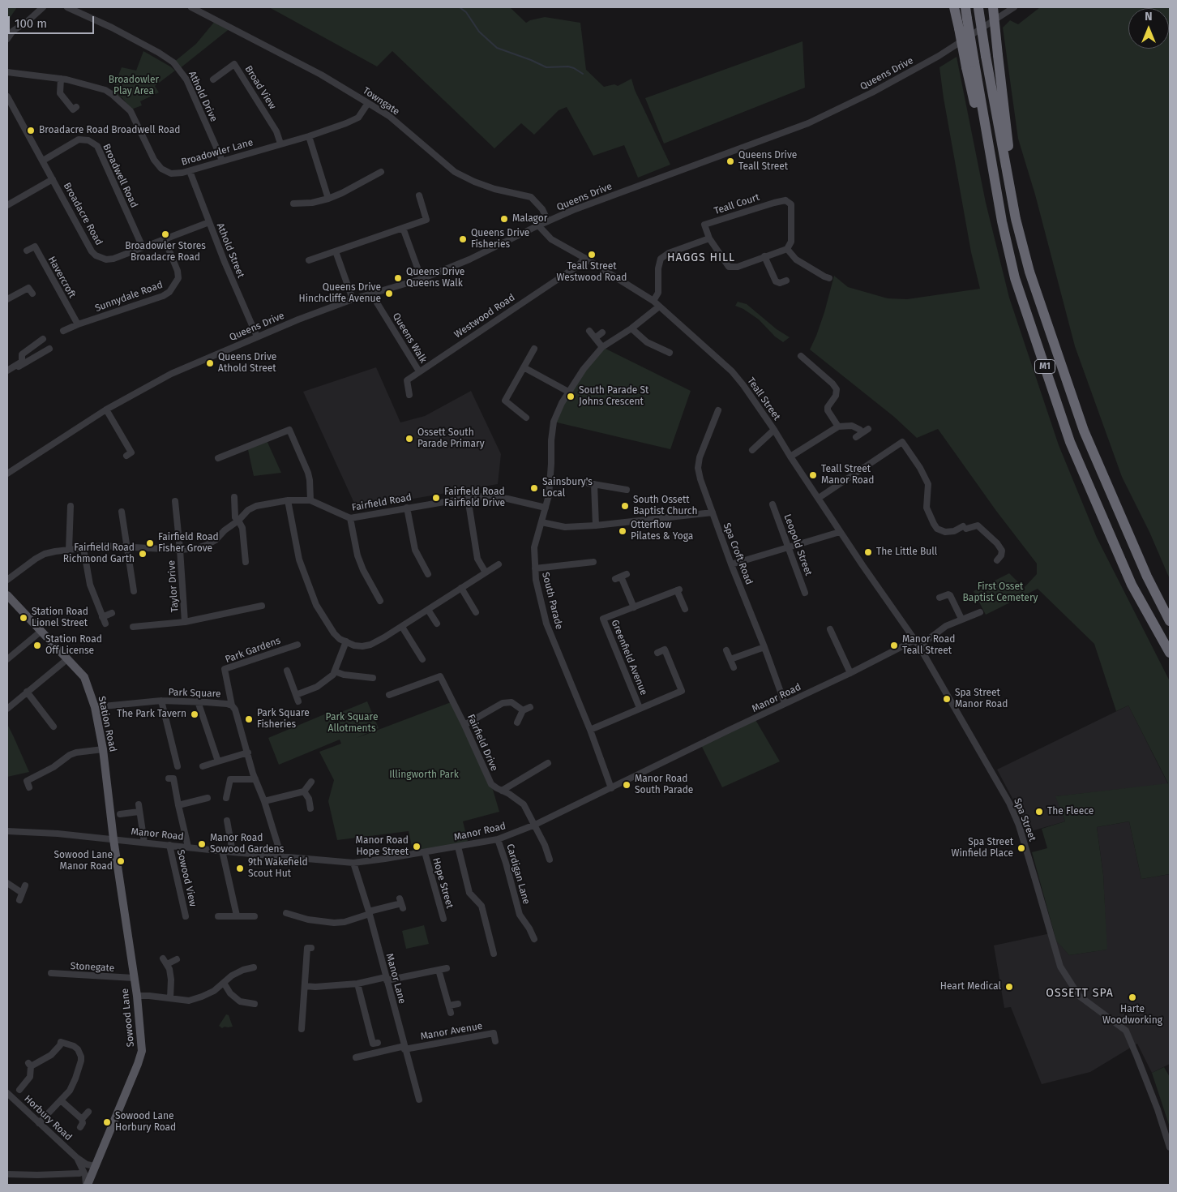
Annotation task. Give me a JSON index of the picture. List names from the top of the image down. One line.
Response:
{"streets":{"highway":["M1"],"main road":["Station Road","Sowood Lane"],"street":["Queens Drive","Broad View","Athold Drive","Towngate","Broadowler Lane","Broadwell Road","Teall Court","Broadacre Road","Athold Street","Havercroft","Sunnydale Road","Westwood Road","Queens Walk","Teall Street","Fairfield Road","Leopold Street","Spa Croft Road","Taylor Drive","South Parade","Park Gardens","Greenfield Avenue","Park Square","Manor Road","Fairfield Drive","Spa Street","Cardigan Lane","Sowood View","Hope Street","Stonegate","Manor Lane","Manor Avenue","Horbury Road"]},"crossings":[["Queens Drive","Towngate"],["Queens Drive","Athold Street"],["Queens Drive","Queens Walk"],["Queens Drive","Teall Street"],["Broad View","Broadowler Lane"],["Athold Drive","Broadowler Lane"],["Towngate","Broadowler Lane"],["Broadowler Lane","Athold Street"],["Broadwell Road","Broadacre Road"],["Broadacre Road","Athold Street"],["Broadacre Road","Sunnydale Road"],["Havercroft","Sunnydale Road"],["Westwood Road","Queens Walk"],["Westwood Road","Teall Street"],["Teall Street","South Parade"],["Teall Street","Manor Road"],["Teall Street","Spa Street"],["Fairfield Road","Taylor Drive"],["Fairfield Road","South Parade"],["Spa Croft Road","Manor Road"],["South Parade","Manor Road"],["Park Gardens","Park Square"],["Park Square","Manor Road"],["Park Square","Station Road"],["Manor Road","Station Road"],["Manor Road","Fairfield Drive"],["Manor Road","Spa Street"],["Manor Road","Cardigan Lane"],["Manor Road","Sowood View"],["Manor Road","Hope Street"],["Manor Road","Manor Lane"],["Manor Road","Sowood Lane"],["Station Road","Sowood Lane"],["Stonegate","Sowood Lane"],["Manor Lane","Manor Avenue"],["Sowood Lane","Horbury Road"]],"districts":["HAGGS HILL","OSSETT SPA"],"parks":["Broadowler Play Area","First Osset Baptist Cemetery","Park Square Allotments","Illingworth Park"],"places":["Broadacre Road Broadwell Road","Queens Drive Teall Street","Malagor","Broadowler Stores Broadacre Road","Queens Drive Fisheries","Teall Street Westwood Road","Queens Drive Queens Walk","Queens Drive Hinchcliffe Avenue","Queens Drive Athold Street","South Parade St Johns Crescent","Ossett South Parade Primary","Teall Street Manor Road","Sainsbury's Local","Fairfield Road Fairfield Drive","South Ossett Baptist Church","Otterflow Pilates & Yoga","Fairfield Road Fisher Grove","The Little Bull","Fairfield Road Richmond Garth","Station Road Lionel Street","Station Road Off License","Manor Road Teall Street","Spa Street Manor Road","The Park Tavern","Park Square Fisheries","Manor Road South Parade","The Fleece","Manor Road Sowood Gardens","Manor Road Hope Street","Spa Street Winfield Place","Sowood Lane Manor Road","9th Wakefield Scout Hut","Heart Medical","Harte Woodworking","Sowood Lane Horbury Road"],"scale_bar":"100 m","north":"top"}
